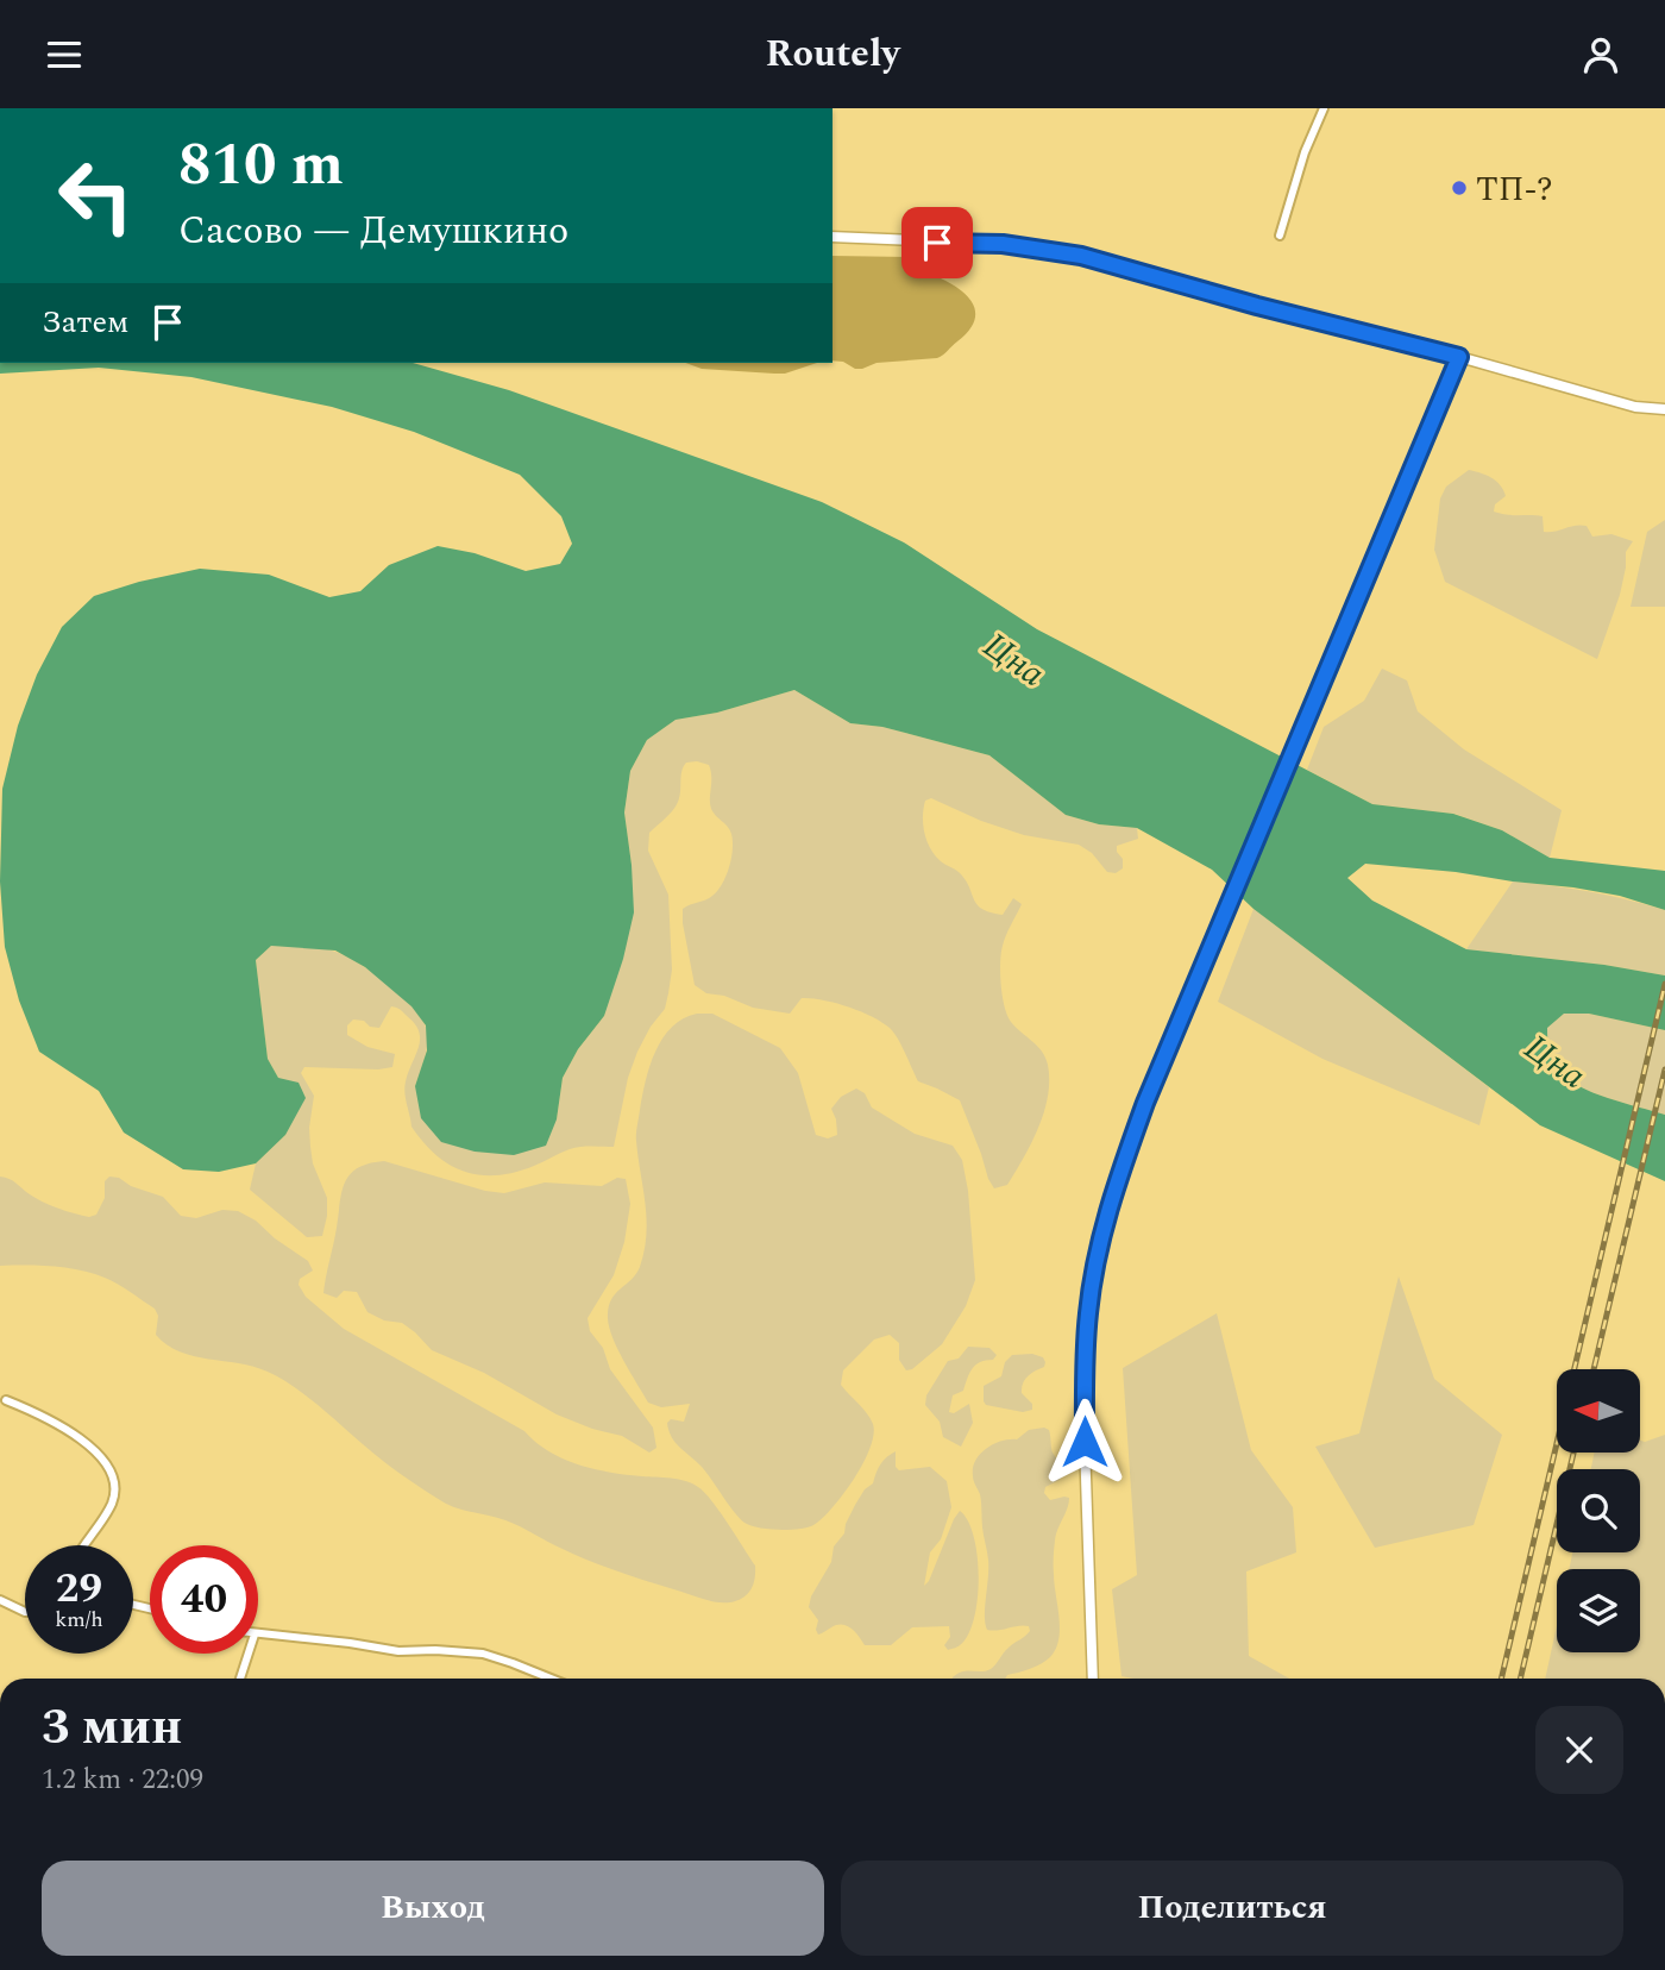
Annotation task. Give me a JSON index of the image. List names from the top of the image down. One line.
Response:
{"water":["Цна"],"places":["ТП-?"],"north":"left","page":{"header":"Routely","turn":["810 m","Сасово — Демушкино"],"then":"Затем","speed":"29 km/h","limit":"40","heading":["3 мин","1.2 km · 22:09"],"buttons":["Выход","Поделиться"]}}
